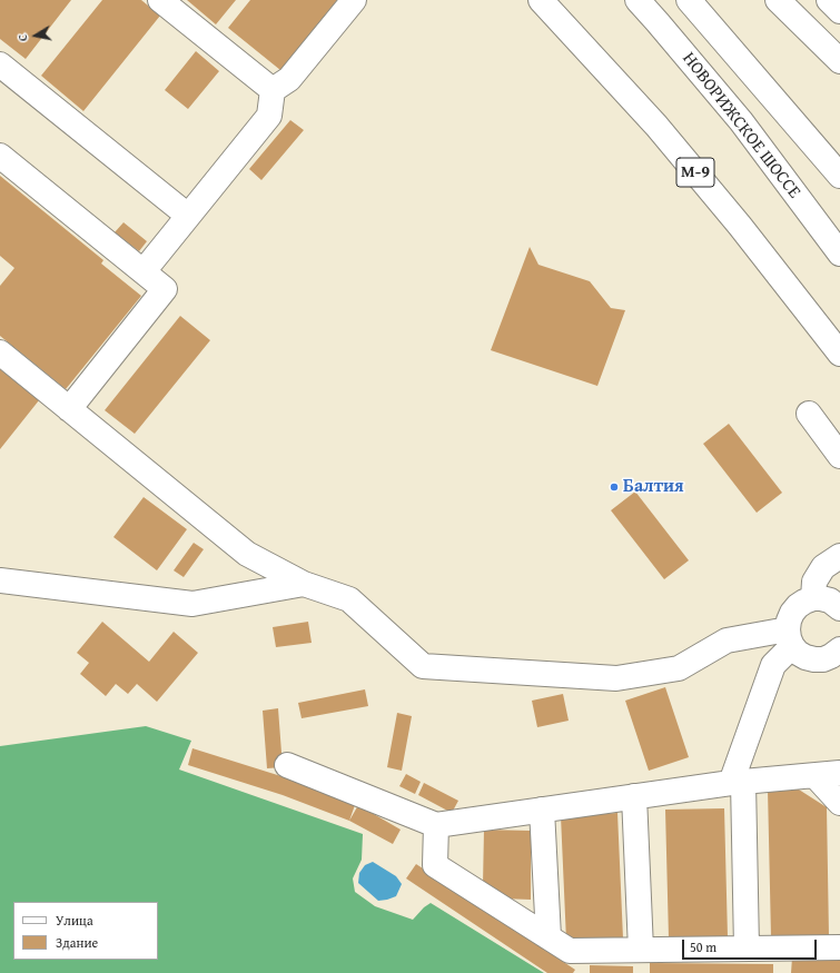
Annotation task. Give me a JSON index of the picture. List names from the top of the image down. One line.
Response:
{"streets":{"main road":["НОВОРИЖСКОЕ ШОССЕ","М-9"]},"places":["Балтия"],"legend":["Улица","Здание"],"scale_bar":"50 m","north":"left"}
